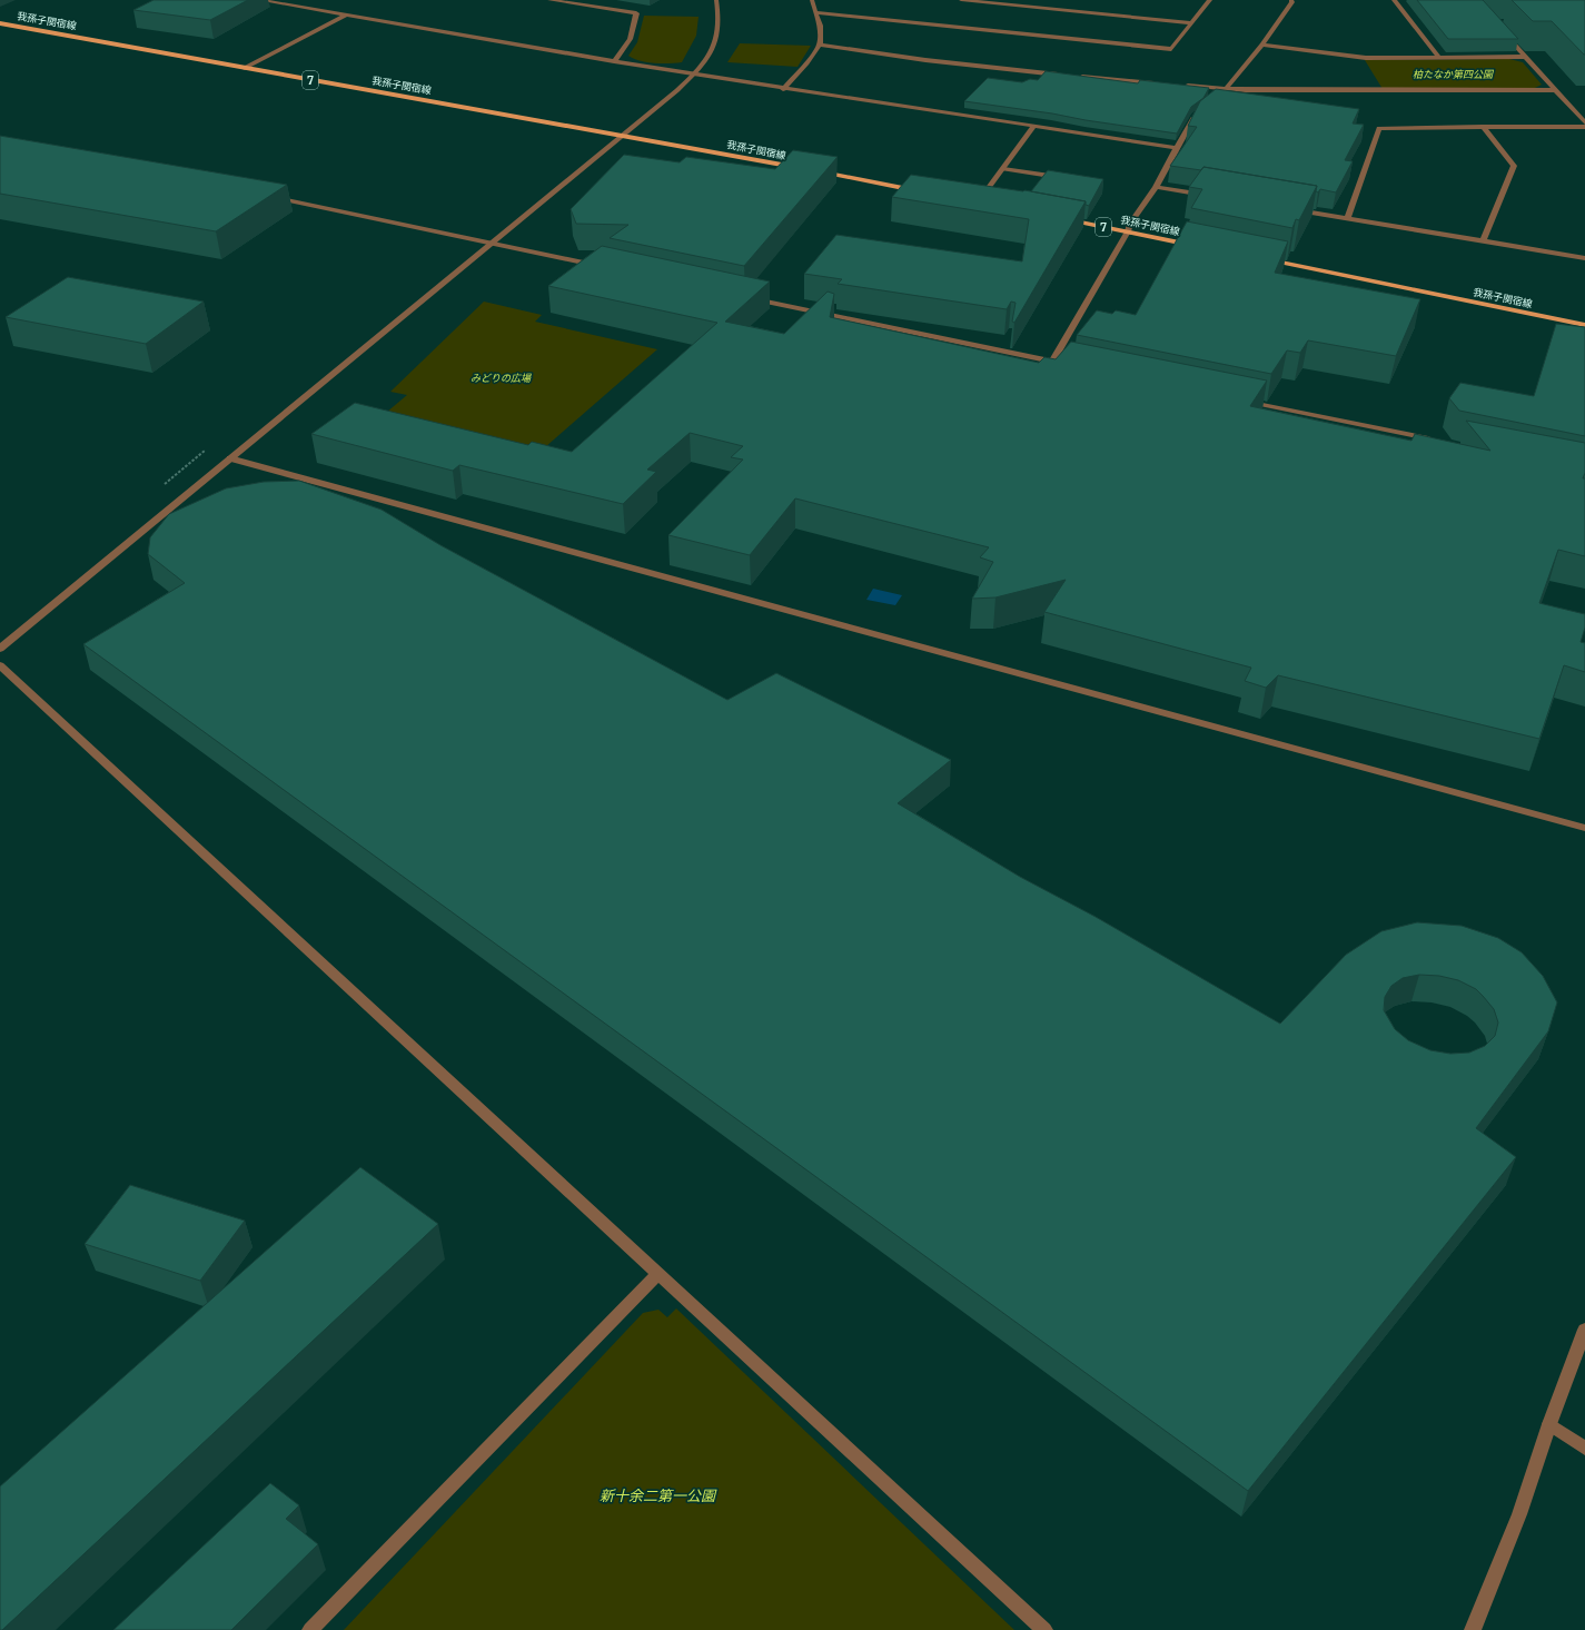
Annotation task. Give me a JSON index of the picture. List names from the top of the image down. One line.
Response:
{"streets":{"main road":["我孫子関宿線","7"]},"parks":["柏たなか第四公園","みどりの広場","新十余二第一公園"]}
